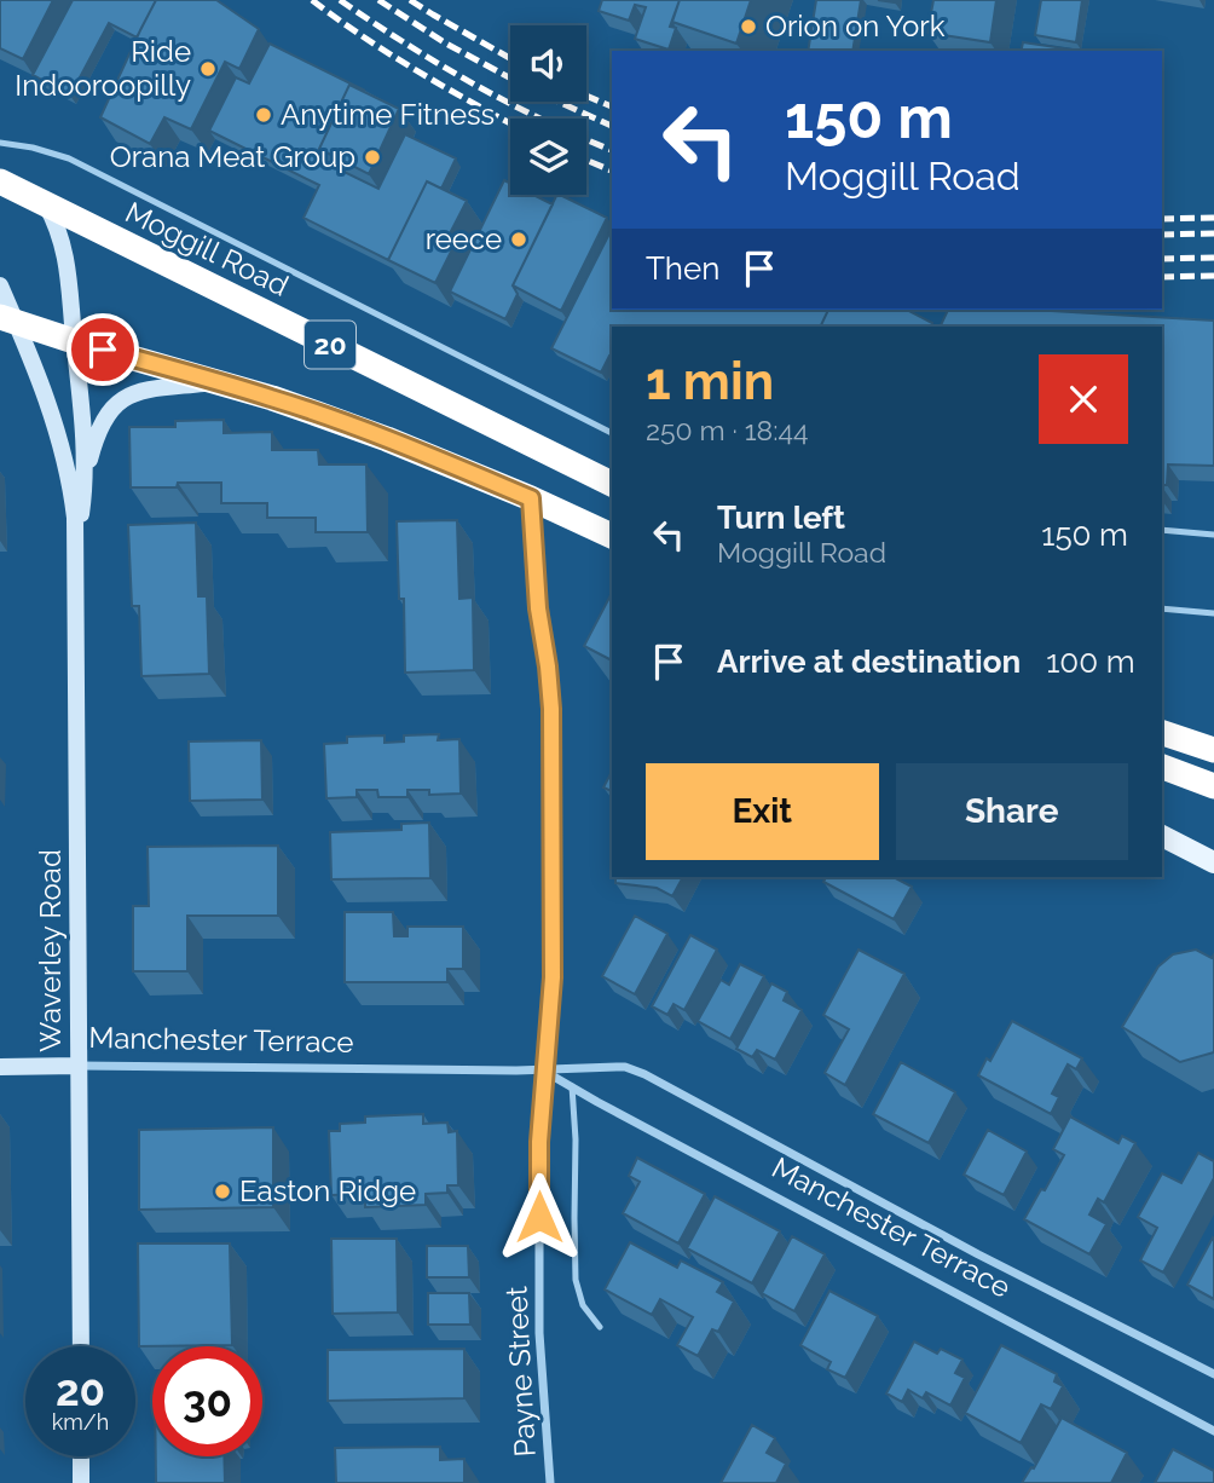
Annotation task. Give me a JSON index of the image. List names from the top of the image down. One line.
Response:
{"streets":{"highway":["Moggill Road","20"],"street":["Waverley Road","Manchester Terrace","Payne Street"]},"crossings":[["Moggill Road","Waverley Road"],["20","Waverley Road"],["20","Payne Street"],["Waverley Road","Manchester Terrace"],["Manchester Terrace","Payne Street"]],"places":["Orion on York","Ride Indooroopilly","Anytime Fitness","Orana Meat Group","reece","Easton Ridge"],"page":{"turn":["150 m","Moggill Road"],"then":"Then","heading":["1 min","250 m · 18:44"],"list":[{"name":"Turn left","note":"Moggill Road","value":"150 m"},{"name":"Arrive at destination","value":"100 m"}],"buttons":["Exit","Share"],"speed":"20 km/h","limit":"30"}}
